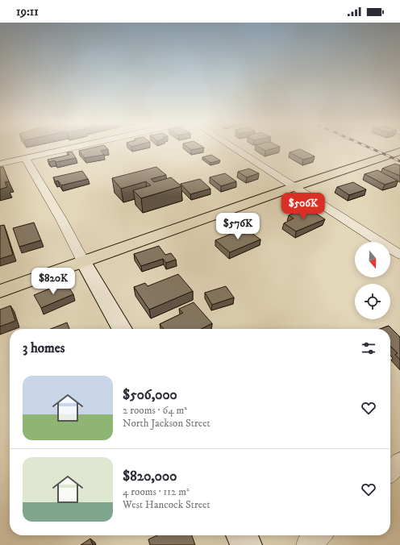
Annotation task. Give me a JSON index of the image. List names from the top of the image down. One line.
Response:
{"north":"bottom","page":{"status":"19:11","price":["$506K","$576K","$820K"],"heading":"3 homes","list":[{"name":"$506,000","note":"2 rooms · 64 m² · North Jackson Street"},{"name":"$820,000","note":"4 rooms · 112 m² · West Hancock Street"}]}}
